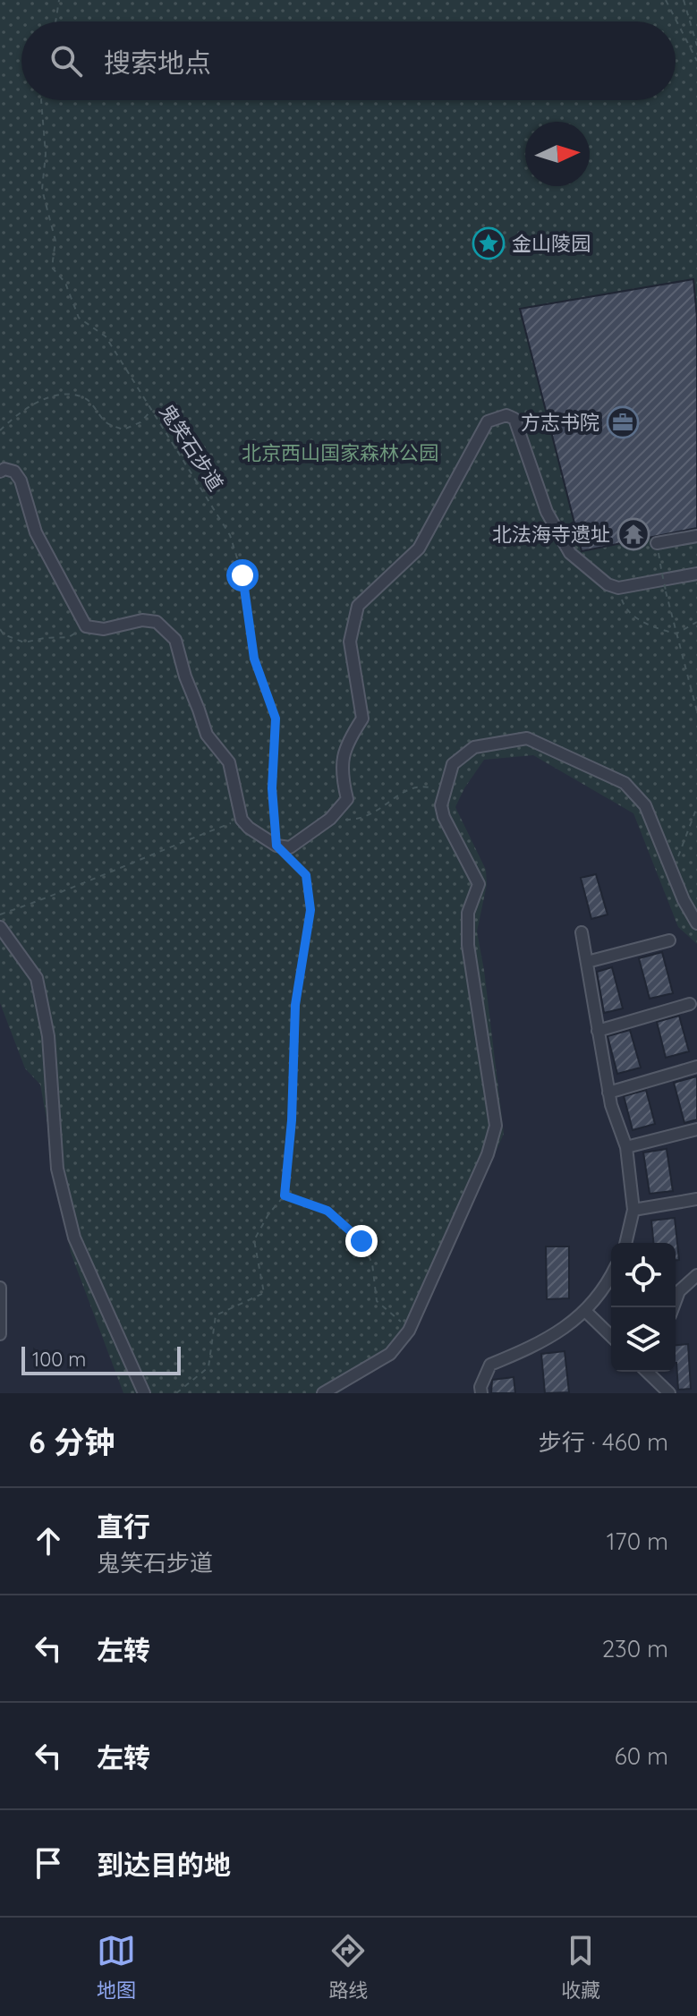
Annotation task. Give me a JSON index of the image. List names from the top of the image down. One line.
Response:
{"streets":{"path":["鬼笑石步道"]},"parks":["北京西山国家森林公园"],"places":{"place":["金山陵园"],"office":["方志书院"],"temple":["北法海寺遗址"]},"scale_bar":"100 m","north":"right","page":{"search":"搜索地点","scale":"100 m","heading":["6 分钟","步行 · 460 m"],"list":[["直行","鬼笑石步道","170 m"],["左转","230 m"],["左转","60 m"],"到达目的地"],"nav":["地图","路线","收藏"]}}
